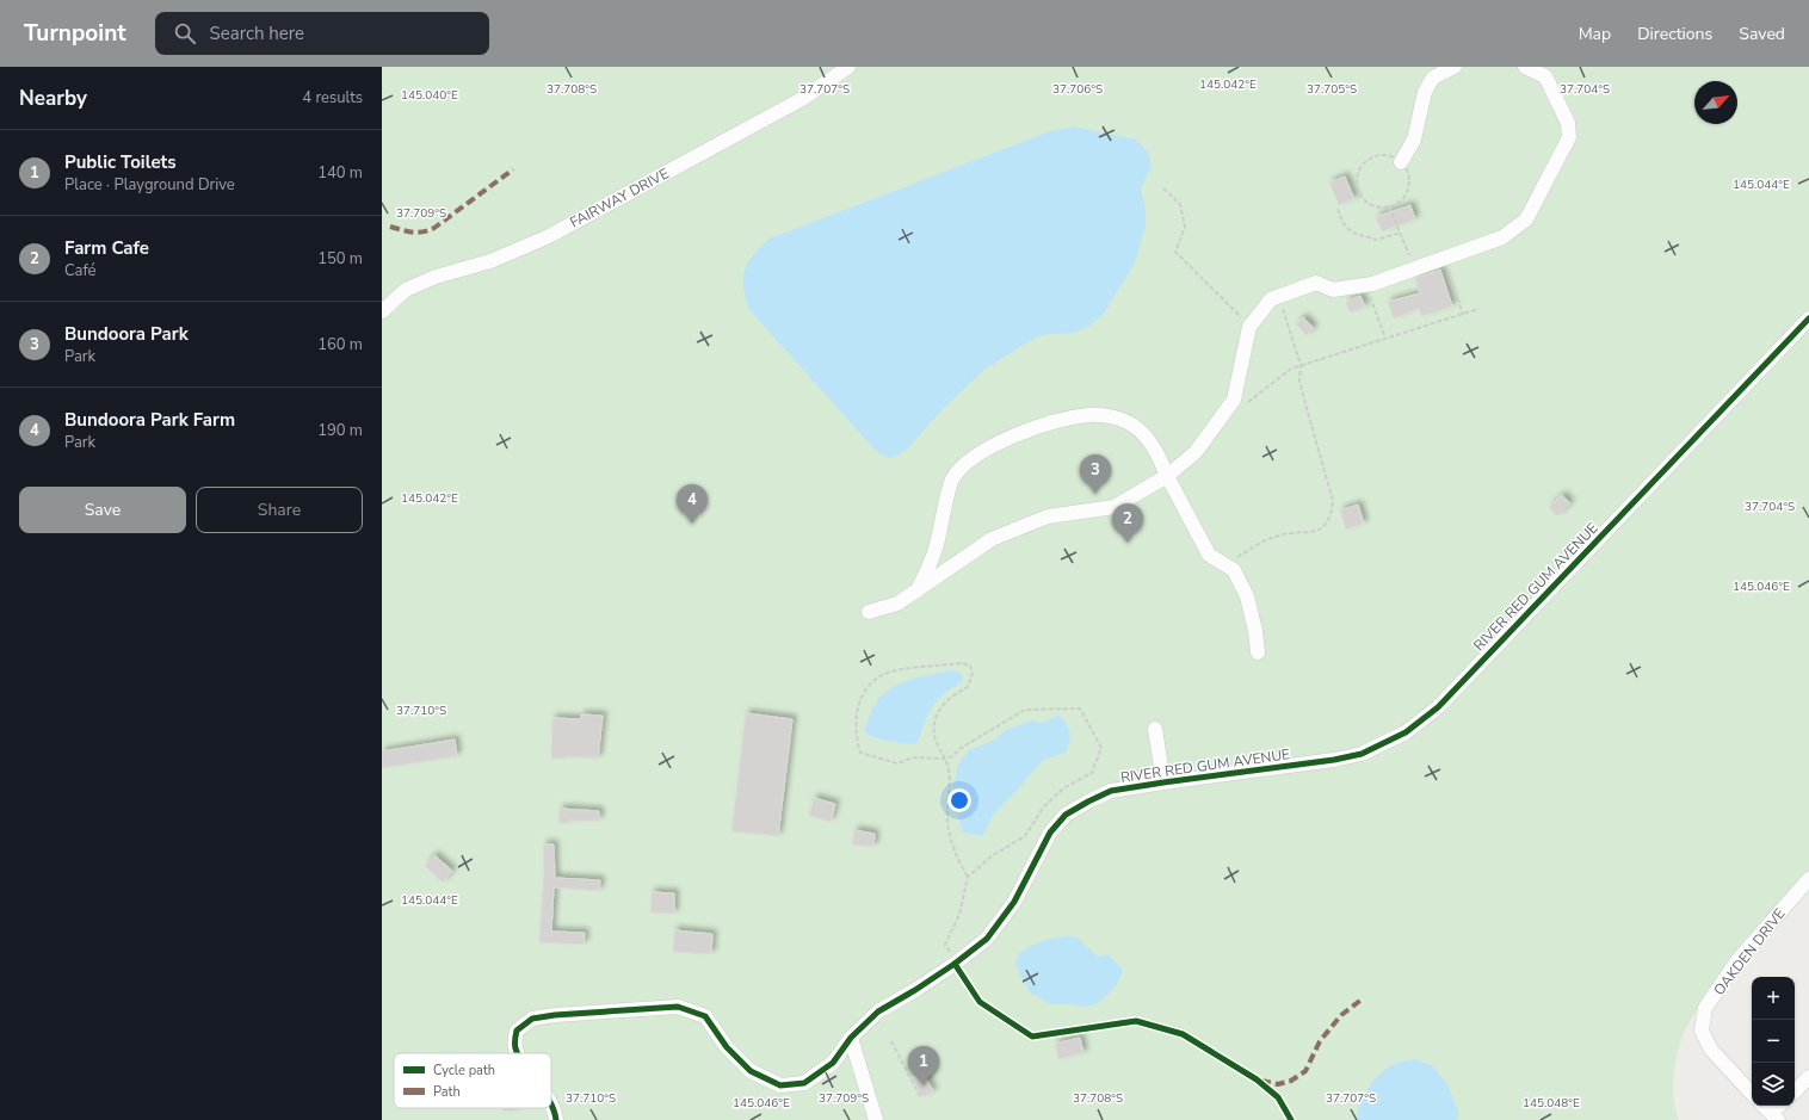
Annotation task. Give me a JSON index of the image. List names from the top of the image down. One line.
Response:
{"streets":{"street":["FAIRWAY DRIVE","RIVER RED GUM AVENUE","OAKDEN DRIVE"]},"legend":["Cycle path","Path"],"north":"top right","page":{"header":"Turnpoint","search":"Search here","nav":["Map","Directions","Saved"],"heading":["Nearby","4 results"],"list":[{"mark":"1","name":"Public Toilets","note":"Place · Playground Drive","value":"140 m"},{"mark":"2","name":"Farm Cafe","note":"Café","value":"150 m"},{"mark":"3","name":"Bundoora Park","note":"Park","value":"160 m"},{"mark":"4","name":"Bundoora Park Farm","note":"Park","value":"190 m"}],"pins":["3","4","2","1"],"buttons":["Save","Share"],"map_buttons":["+","−"]},"coordinates":["145.042°E","37.708°S","37.707°S","37.706°S","37.705°S","37.704°S","145.040°E","145.044°E","37.709°S","145.046°E","37.710°S","145.048°E"]}
